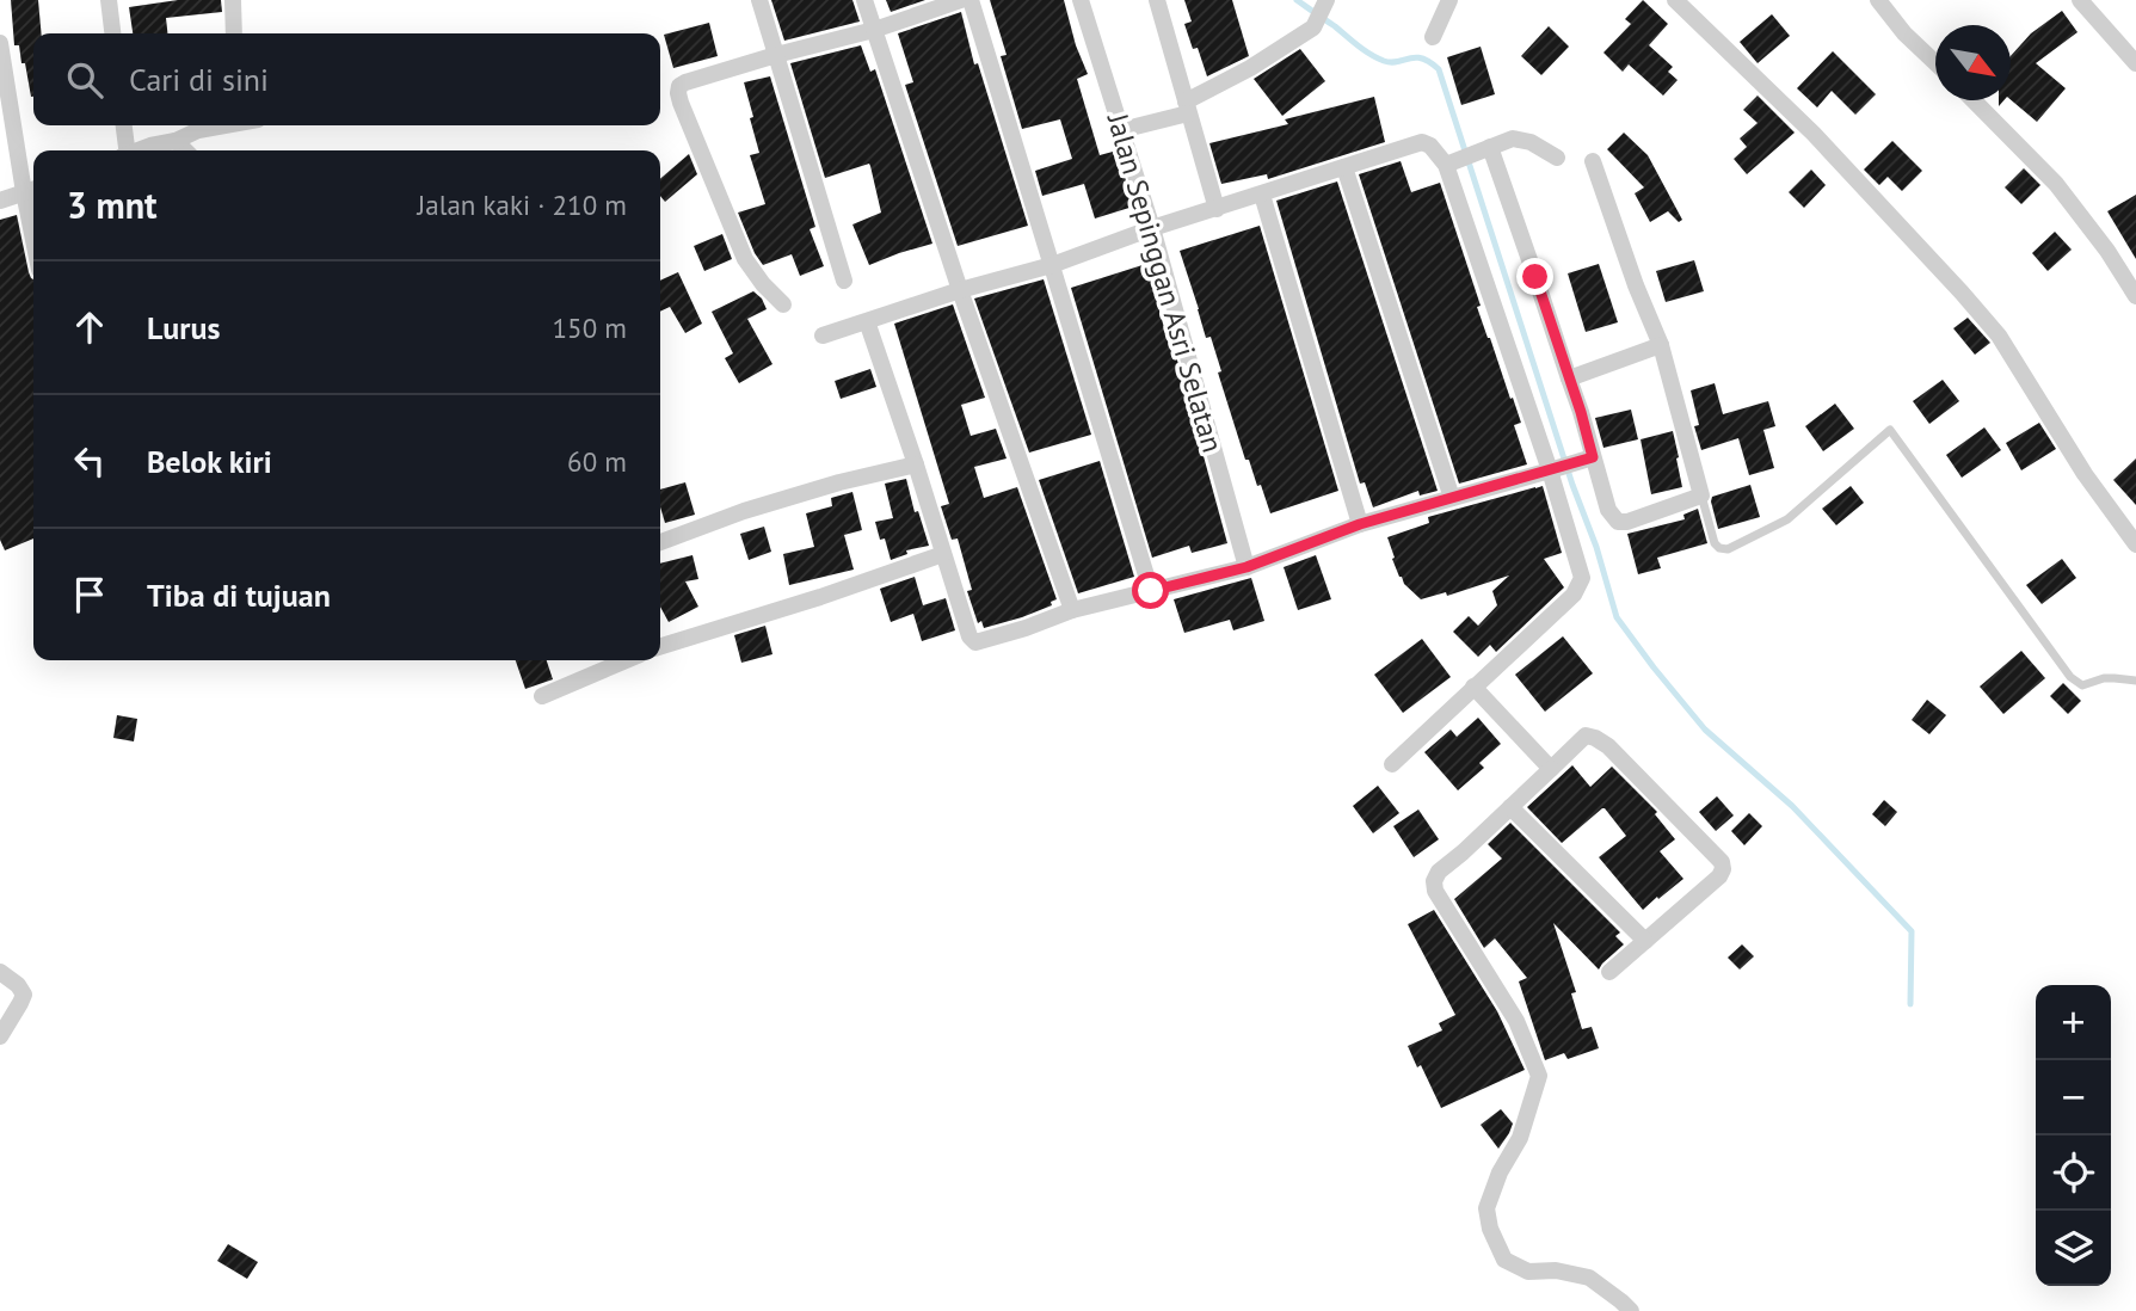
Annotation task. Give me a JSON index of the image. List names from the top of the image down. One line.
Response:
{"streets":{"street":["Jalan Sepinggan Asri Selatan"]},"north":"bottom right","page":{"search":"Cari di sini","heading":["3 mnt","Jalan kaki · 210 m"],"list":[["Lurus","150 m"],["Belok kiri","60 m"],"Tiba di tujuan"],"map_buttons":["+","−"]}}
